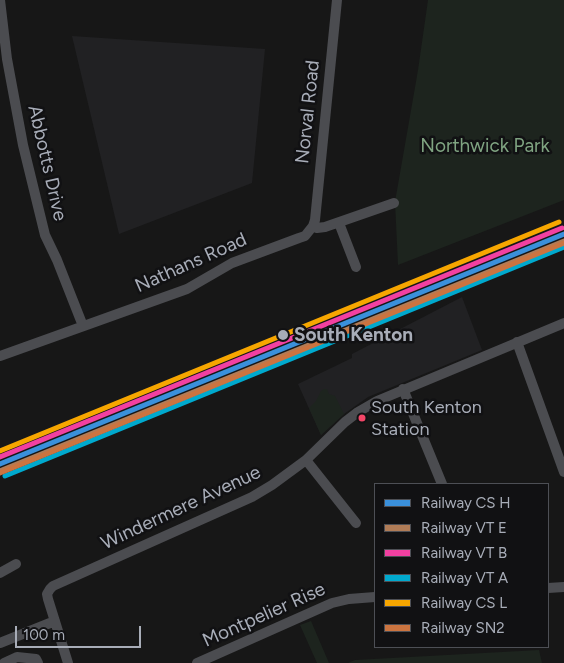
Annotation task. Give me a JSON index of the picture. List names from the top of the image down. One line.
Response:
{"streets":{"street":["Norval Road","Abbotts Drive","Nathans Road","Windermere Avenue","Montpelier Rise"]},"crossings":[["Norval Road","Nathans Road"],["Abbotts Drive","Nathans Road"]],"parks":["Northwick Park"],"places":["South Kenton","South Kenton Station"],"lines":["rail line SN2"],"legend":["Railway CS H","Railway VT E","Railway VT B","Railway VT A","Railway CS L","Railway SN2"],"scale_bar":"100 m"}
